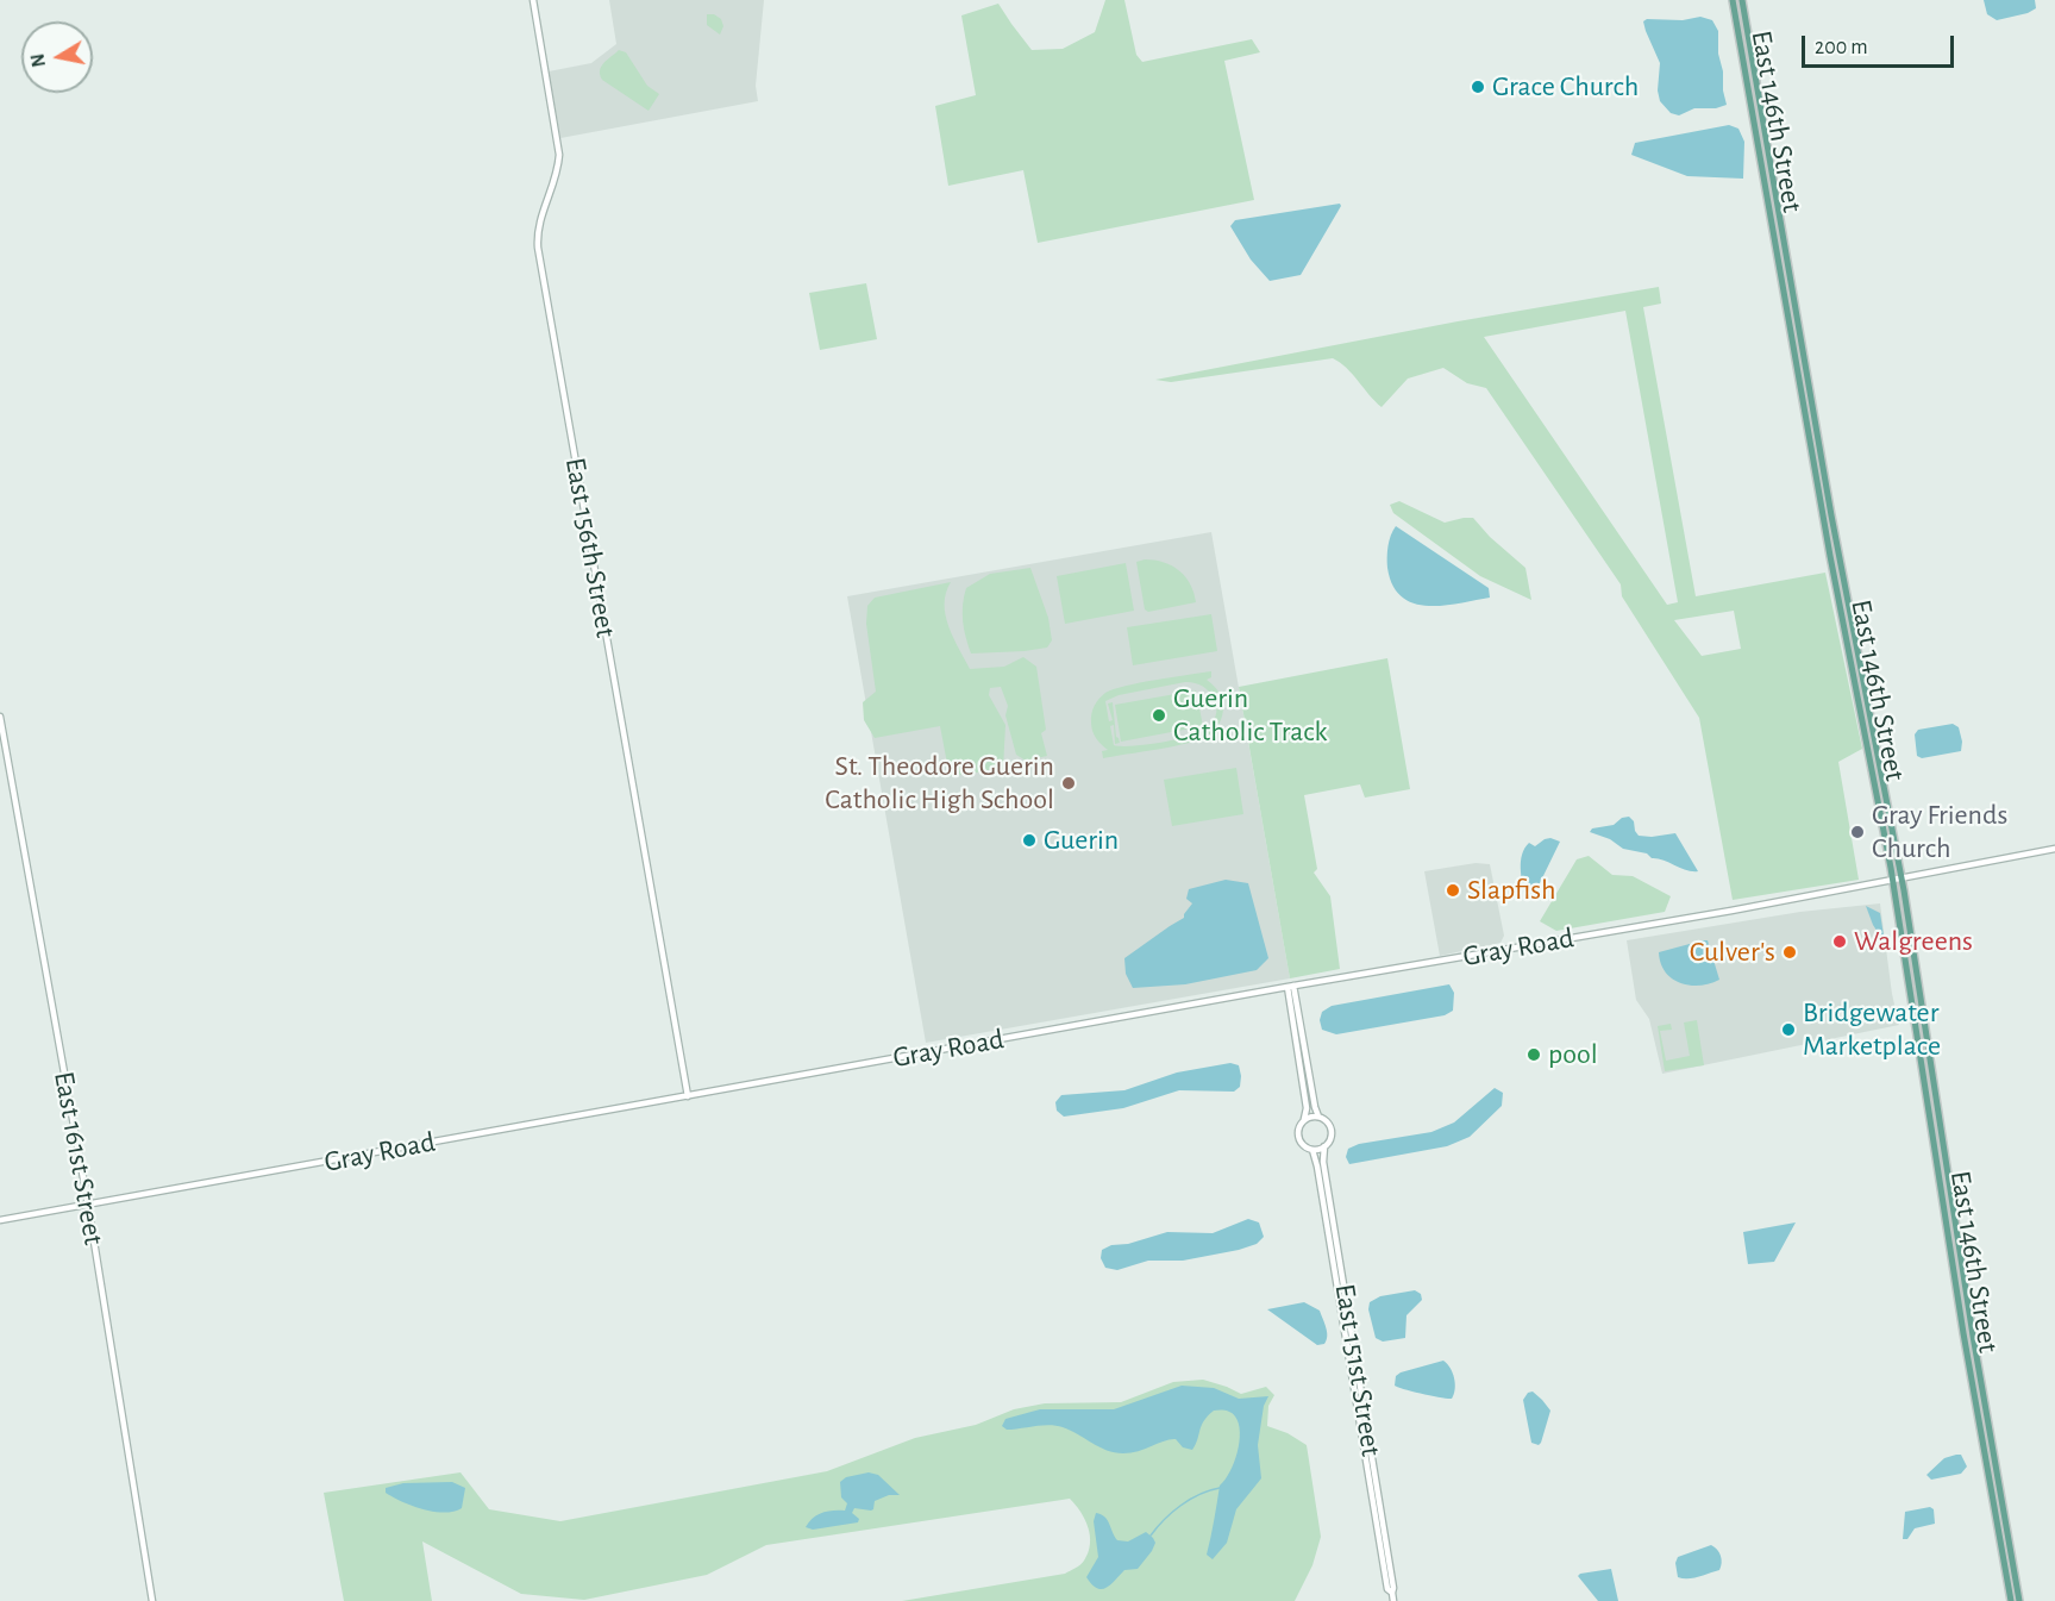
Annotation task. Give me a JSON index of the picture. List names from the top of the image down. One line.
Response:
{"streets":{"main road":["East 146th Street"],"street":["East 156th Street","Gray Road","East 161st Street","East 151st Street"]},"crossings":[["East 146th Street","Gray Road"],["East 156th Street","Gray Road"],["Gray Road","East 161st Street"]],"places":["Grace Church","Guerin Catholic Track","St. Theodore Guerin Catholic High School","Gray Friends Church","Guerin","Slapfish","Walgreens","Culver's","Bridgewater Marketplace","pool"],"scale_bar":"200 m","north":"left"}
